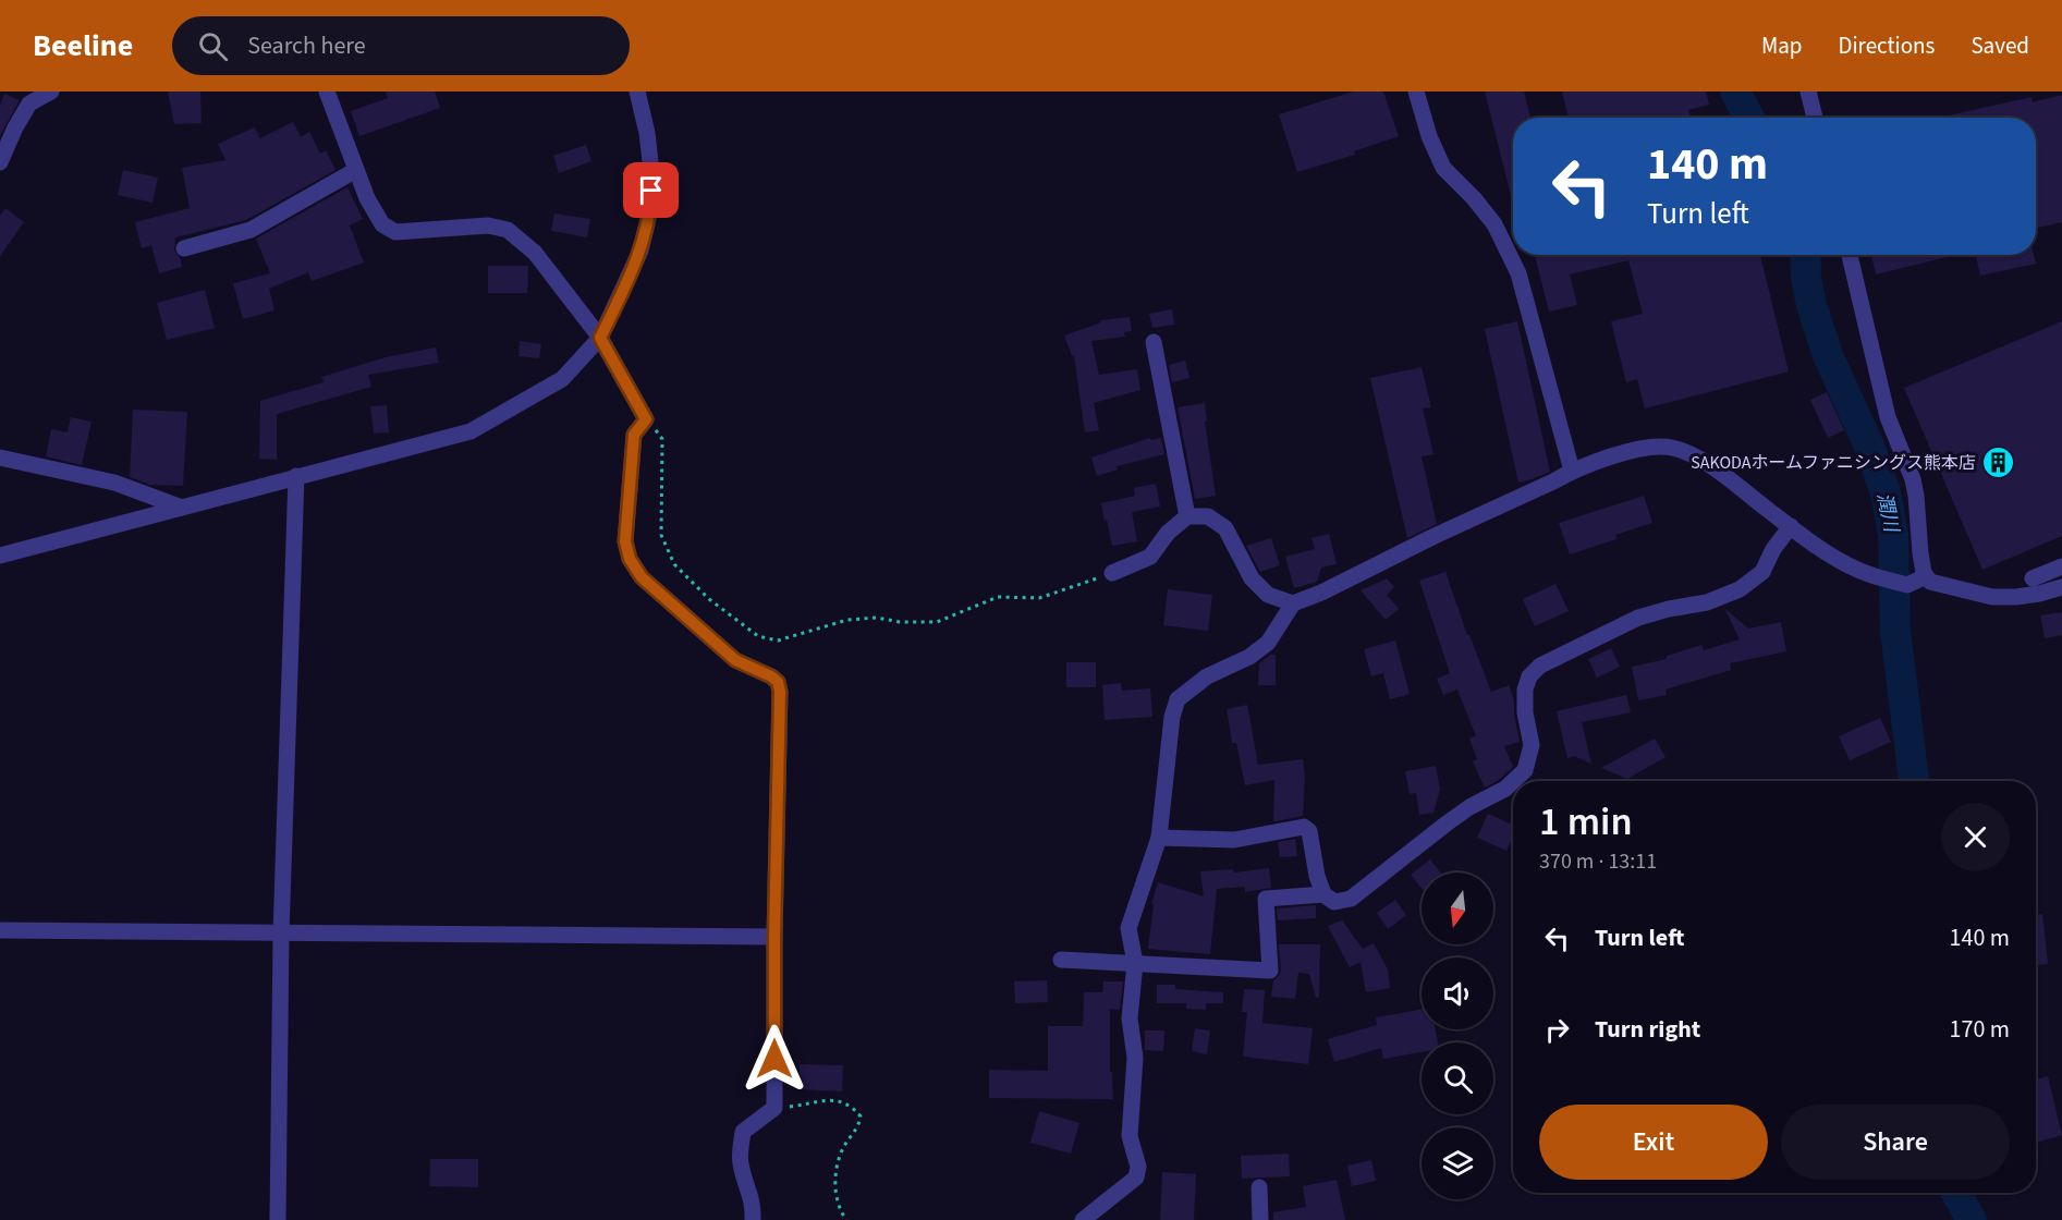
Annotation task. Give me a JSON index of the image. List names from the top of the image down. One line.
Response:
{"water":["潤川"],"places":{"building":["SAKODAホームファニシングス熊本店"]},"north":"bottom","page":{"header":"Beeline","search":"Search here","nav":["Map","Directions","Saved"],"turn":["140 m","Turn left"],"heading":["1 min","370 m · 13:11"],"list":[{"name":"Turn left","value":"140 m"},{"name":"Turn right","value":"170 m"}],"buttons":["Exit","Share"]}}
